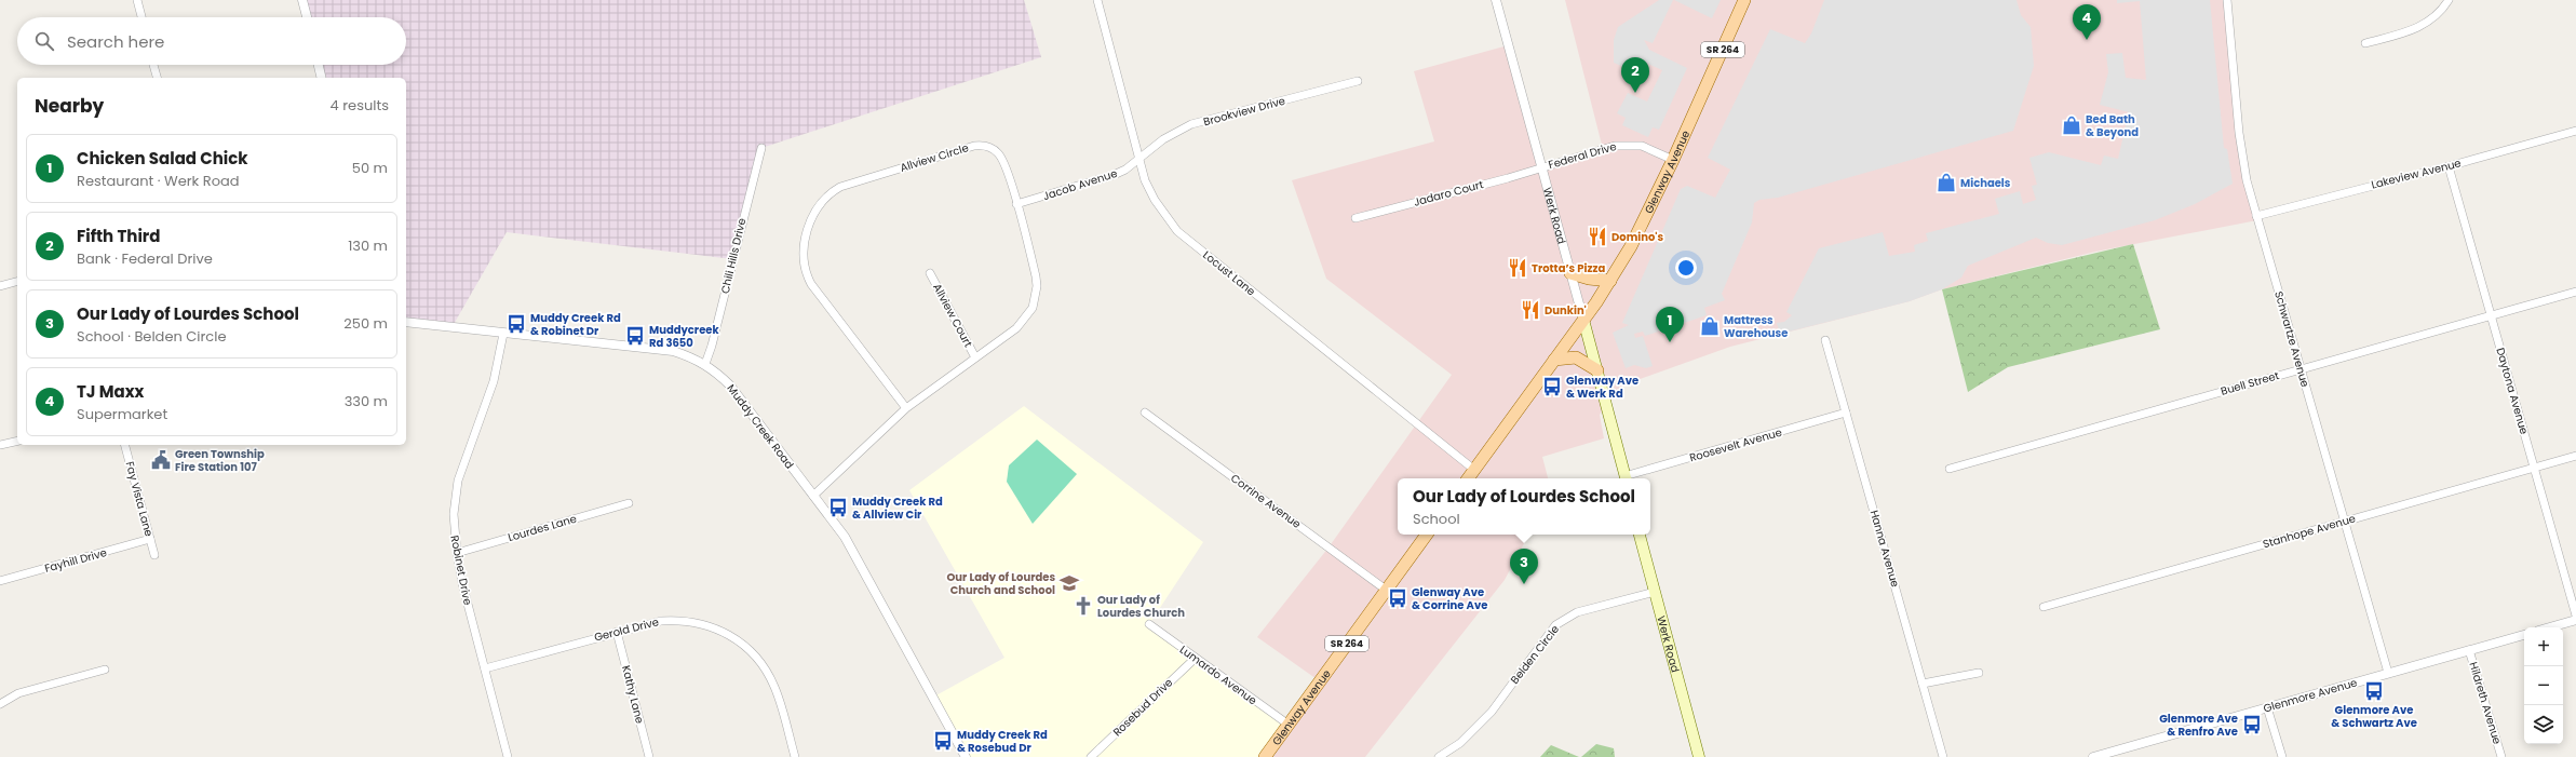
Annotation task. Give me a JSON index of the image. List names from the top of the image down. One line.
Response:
{"streets":{"main road":["SR 264","Glenway Avenue","Werk Road"],"street":["Brookview Drive","Federal Drive","Allview Circle","Lakeview Avenue","Jacob Avenue","Jadaro Court","Chili Hills Drive","Locust Lane","Allview Court","Schwartze Avenue","Buell Street","Daytona Avenue","Muddy Creek Road","Roosevelt Avenue","Fay Vista Lane","Corrine Avenue","Lourdes Lane","Stanhope Avenue","Hanna Avenue","Fayhill Drive","Robinet Drive","Gerold Drive","Belden Circle","Lumardo Avenue","Kathy Lane","Glenmore Avenue","Hildreth Avenue","Rosebud Drive"]},"crossings":[["Brookview Drive","Jacob Avenue"],["Brookview Drive","Locust Lane"],["Federal Drive","Glenway Avenue"],["Federal Drive","Jadaro Court"],["Federal Drive","Werk Road"],["Allview Circle","Jacob Avenue"],["Allview Circle","Allview Court"],["Allview Circle","Muddy Creek Road"],["Glenway Avenue","Werk Road"],["Glenway Avenue","Locust Lane"],["Glenway Avenue","Corrine Avenue"],["Glenway Avenue","Lumardo Avenue"],["Lakeview Avenue","Schwartze Avenue"],["Lakeview Avenue","Daytona Avenue"],["Jacob Avenue","Locust Lane"],["Jadaro Court","Werk Road"],["Werk Road","Roosevelt Avenue"],["Werk Road","Belden Circle"],["Chili Hills Drive","Muddy Creek Road"],["Schwartze Avenue","Buell Street"],["Schwartze Avenue","Stanhope Avenue"],["Schwartze Avenue","Glenmore Avenue"],["Buell Street","Daytona Avenue"],["Daytona Avenue","Stanhope Avenue"],["Muddy Creek Road","Robinet Drive"],["Roosevelt Avenue","Hanna Avenue"],["Fay Vista Lane","Fayhill Drive"],["Lourdes Lane","Robinet Drive"],["Robinet Drive","Gerold Drive"],["Gerold Drive","Kathy Lane"],["Lumardo Avenue","Rosebud Drive"],["Glenmore Avenue","Hildreth Avenue"]],"places":{"shop":["Bed Bath & Beyond","Michaels","Mattress Warehouse"],"restaurant":["Domino's","Trotta’s Pizza","Dunkin'"],"bus stop":["Muddy Creek Rd & Robinet Dr","Muddycreek Rd 3650","Glenway Ave & Werk Rd","Muddy Creek Rd & Allview Cir","Glenway Ave & Corrine Ave","Glenmore Ave & Schwartz Ave","Glenmore Ave & Renfro Ave","Muddy Creek Rd & Rosebud Dr"],"public building":["Green Township Fire Station 107"],"school or university":["Our Lady of Lourdes Church and School"],"church":["Our Lady of Lourdes Church"]},"page":{"pins":["4","2","1","3"],"search":"Search here","heading":["Nearby","4 results"],"list":[{"mark":"1","name":"Chicken Salad Chick","note":"Restaurant · Werk Road","value":"50 m"},{"mark":"2","name":"Fifth Third","note":"Bank · Federal Drive","value":"130 m"},{"mark":"3","name":"Our Lady of Lourdes School","note":"School · Belden Circle","value":"250 m"},{"mark":"4","name":"TJ Maxx","note":"Supermarket","value":"330 m"}],"popup":["Our Lady of Lourdes School","School"],"map_buttons":["+","−"]}}
